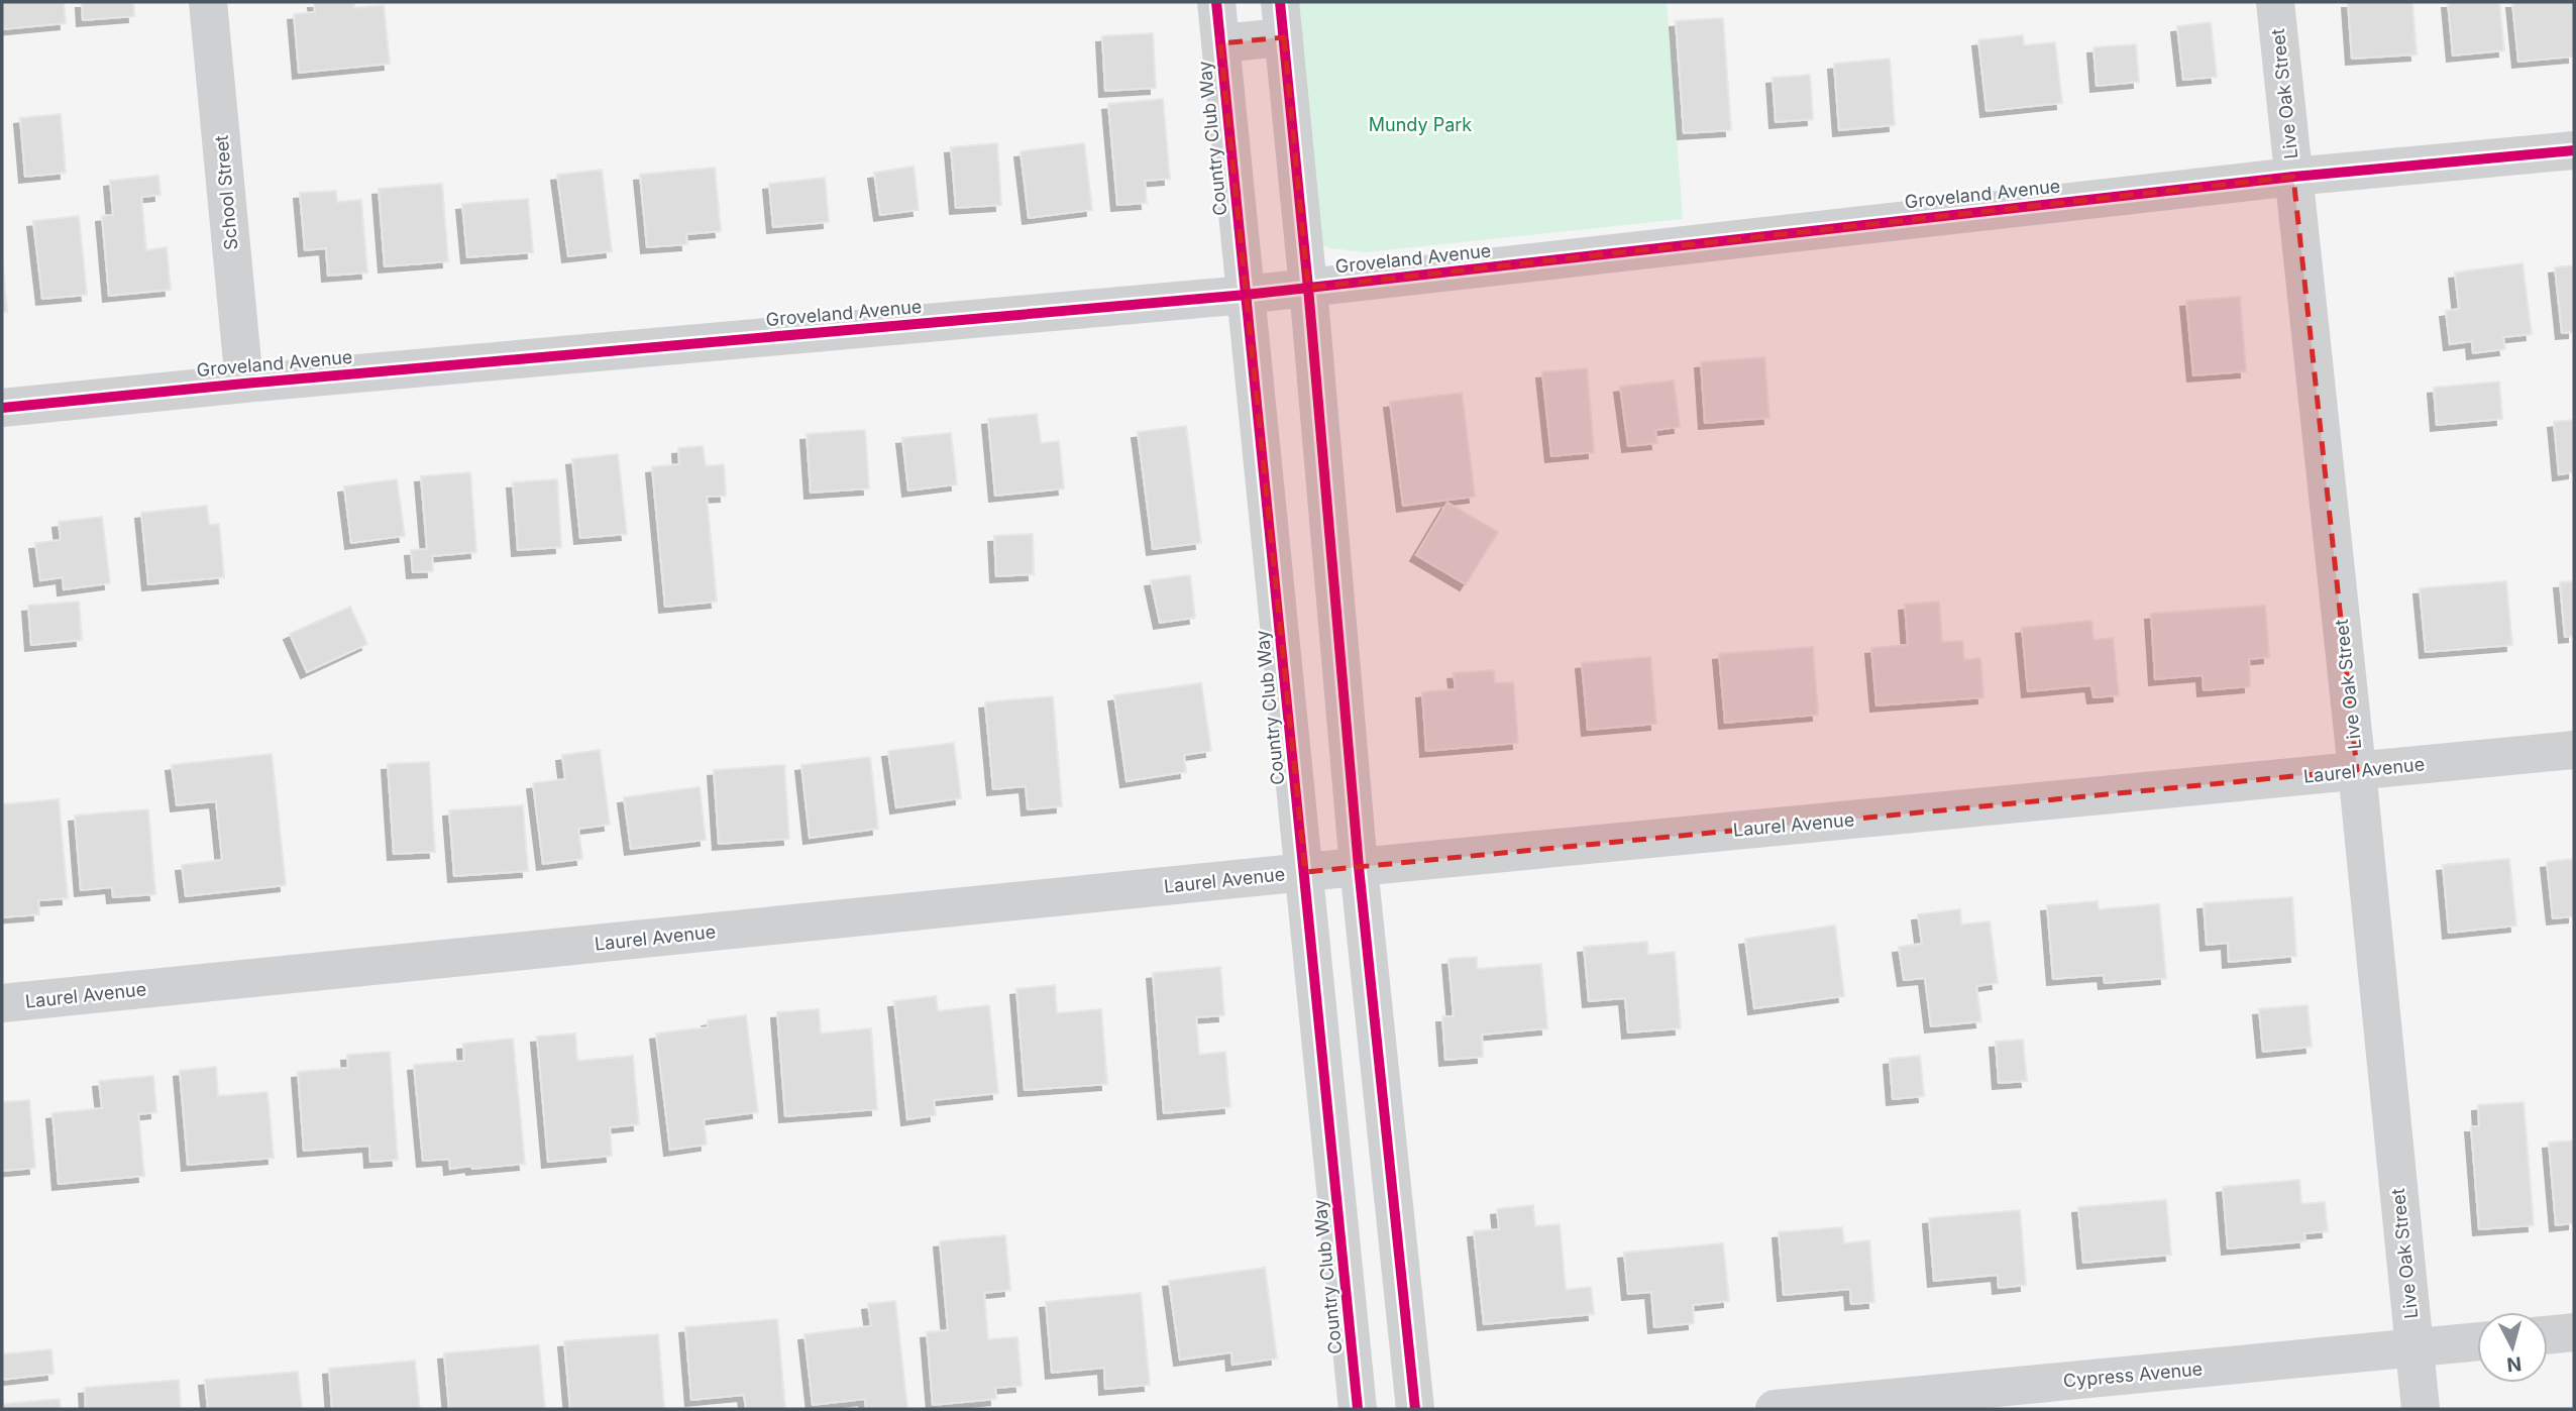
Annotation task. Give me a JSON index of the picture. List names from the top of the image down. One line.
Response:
{"streets":{"street":["Live Oak Street","Country Club Way","School Street","Groveland Avenue","Laurel Avenue","Cypress Avenue"]},"crossings":[["Live Oak Street","Groveland Avenue"],["Live Oak Street","Laurel Avenue"],["Live Oak Street","Cypress Avenue"],["Country Club Way","Groveland Avenue"],["Country Club Way","Laurel Avenue"],["School Street","Groveland Avenue"]],"parks":["Mundy Park"],"north":"bottom"}
